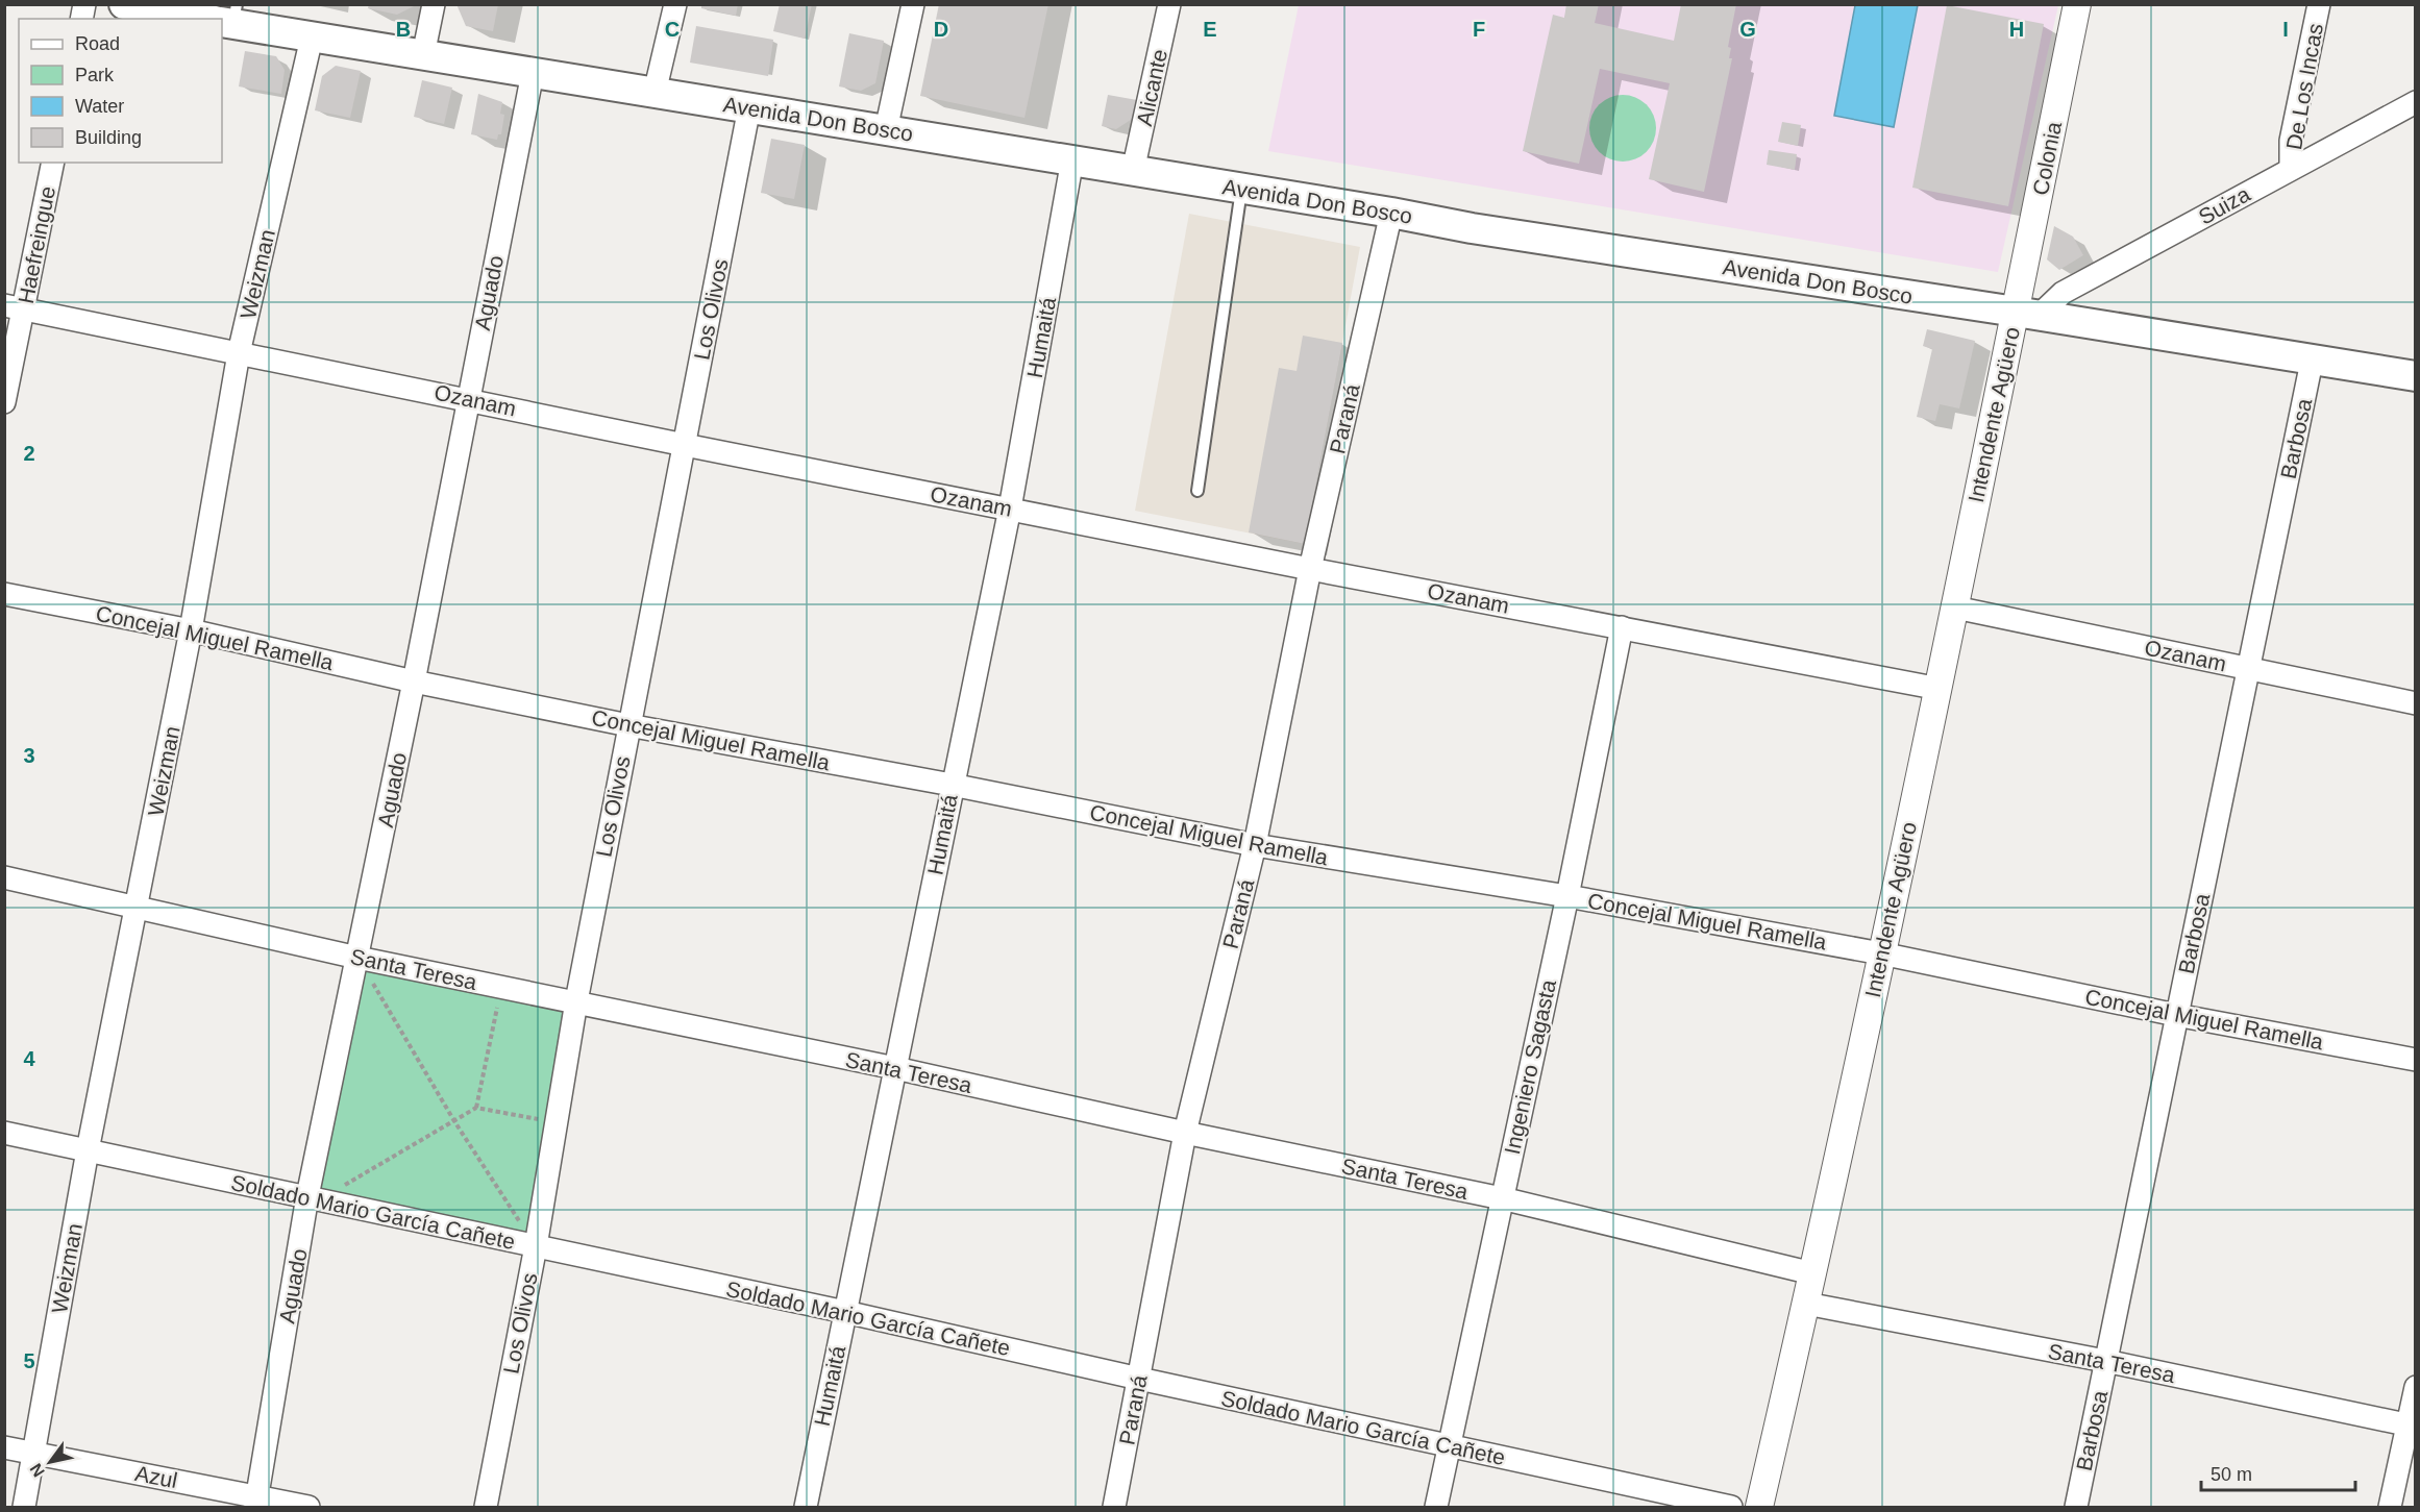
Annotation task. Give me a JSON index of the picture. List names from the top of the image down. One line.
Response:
{"streets":{"main road":["Avenida Don Bosco"],"street":["De Los Incas","Alicante","Colonia","Suiza","Haefreingue","Weizman","Aguado","Los Olivos","Humaitá","Ozanam","Intendente Agüero","Paraná","Barbosa","Concejal Miguel Ramella","Santa Teresa","Ingeniero Sagasta","Soldado Mario García Cañete","Azul"]},"crossings":[["De Los Incas","Suiza"],["Alicante","Avenida Don Bosco"],["Avenida Don Bosco","Colonia"],["Avenida Don Bosco","Suiza"],["Avenida Don Bosco","Weizman"],["Avenida Don Bosco","Aguado"],["Avenida Don Bosco","Los Olivos"],["Avenida Don Bosco","Humaitá"],["Avenida Don Bosco","Intendente Agüero"],["Avenida Don Bosco","Paraná"],["Avenida Don Bosco","Barbosa"],["Colonia","Suiza"],["Colonia","Intendente Agüero"],["Suiza","Intendente Agüero"],["Haefreingue","Ozanam"],["Weizman","Ozanam"],["Weizman","Concejal Miguel Ramella"],["Weizman","Santa Teresa"],["Weizman","Soldado Mario García Cañete"],["Weizman","Azul"],["Aguado","Ozanam"],["Aguado","Concejal Miguel Ramella"],["Aguado","Santa Teresa"],["Aguado","Soldado Mario García Cañete"],["Aguado","Azul"],["Los Olivos","Ozanam"],["Los Olivos","Concejal Miguel Ramella"],["Los Olivos","Santa Teresa"],["Los Olivos","Soldado Mario García Cañete"],["Humaitá","Ozanam"],["Humaitá","Concejal Miguel Ramella"],["Humaitá","Santa Teresa"],["Humaitá","Soldado Mario García Cañete"],["Ozanam","Intendente Agüero"],["Ozanam","Paraná"],["Ozanam","Barbosa"],["Ozanam","Ingeniero Sagasta"],["Intendente Agüero","Concejal Miguel Ramella"],["Intendente Agüero","Santa Teresa"],["Paraná","Concejal Miguel Ramella"],["Paraná","Santa Teresa"],["Paraná","Soldado Mario García Cañete"],["Barbosa","Concejal Miguel Ramella"],["Barbosa","Santa Teresa"],["Concejal Miguel Ramella","Ingeniero Sagasta"],["Santa Teresa","Ingeniero Sagasta"],["Ingeniero Sagasta","Soldado Mario García Cañete"]],"legend":["Road","Park","Water","Building"],"scale_bar":"50 m","north":"bottom left","grid":{"columns":["B","C","D","E","F","G","H","I"],"rows":["2","3","4","5"]}}
